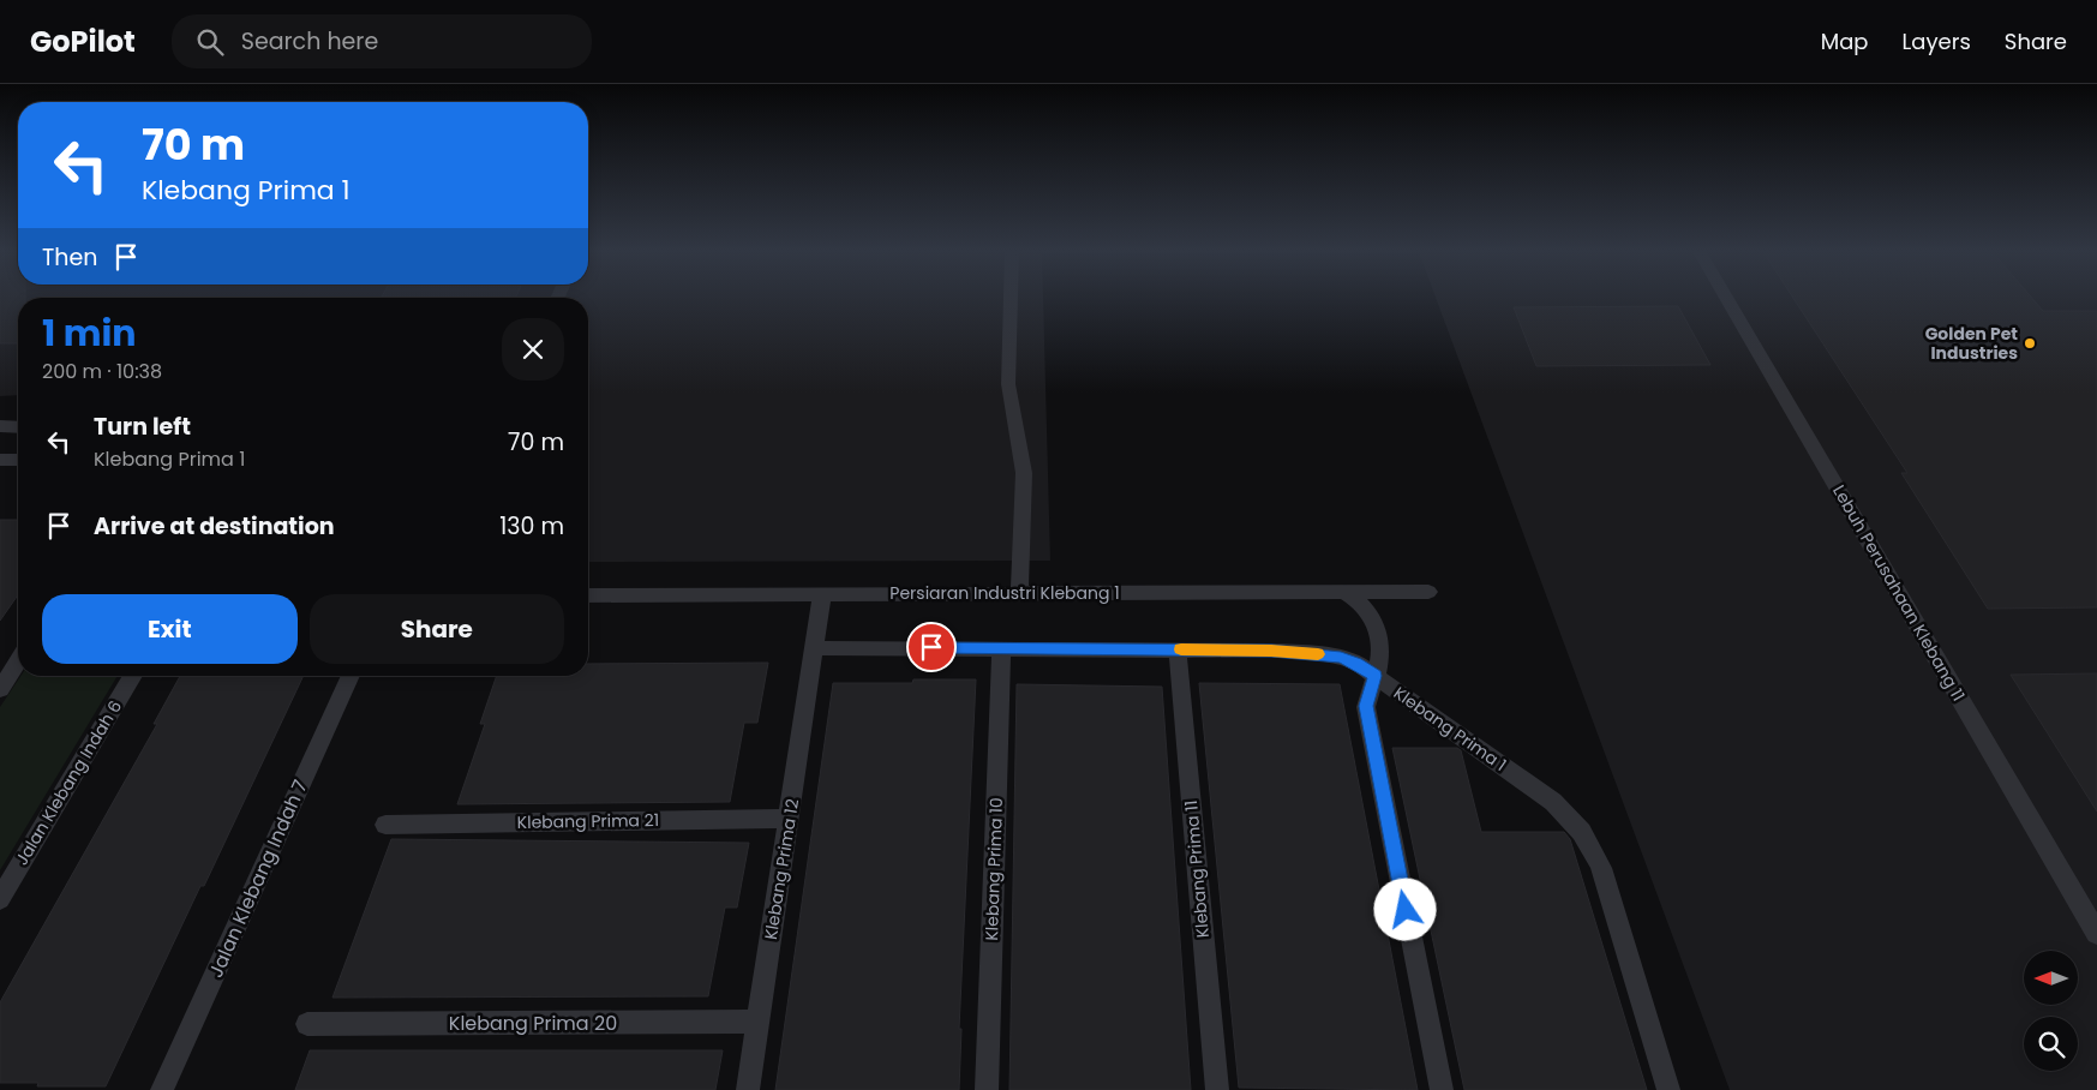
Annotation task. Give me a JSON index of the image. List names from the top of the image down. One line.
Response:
{"streets":{"street":["Persiaran Industri Klebang 1","Lebuh Perusahaan Klebang 11","Klebang Prima 1","Jalan Klebang Indah 6","Klebang Prima 21","Klebang Prima 12","Klebang Prima 10","Klebang Prima 11","Jalan Klebang Indah 7","Klebang Prima 20"]},"crossings":[["Persiaran Industri Klebang 1","Klebang Prima 12"],["Klebang Prima 1","Klebang Prima 12"],["Klebang Prima 1","Klebang Prima 10"],["Klebang Prima 1","Klebang Prima 11"],["Klebang Prima 21","Klebang Prima 12"],["Klebang Prima 12","Klebang Prima 20"]],"places":["Golden Pet Industries"],"north":"left","page":{"header":"GoPilot","search":"Search here","nav":["Map","Layers","Share"],"turn":["70 m","Klebang Prima 1"],"then":"Then","heading":["1 min","200 m · 10:38"],"list":[{"name":"Turn left","note":"Klebang Prima 1","value":"70 m"},{"name":"Arrive at destination","value":"130 m"}],"buttons":["Exit","Share"]}}
